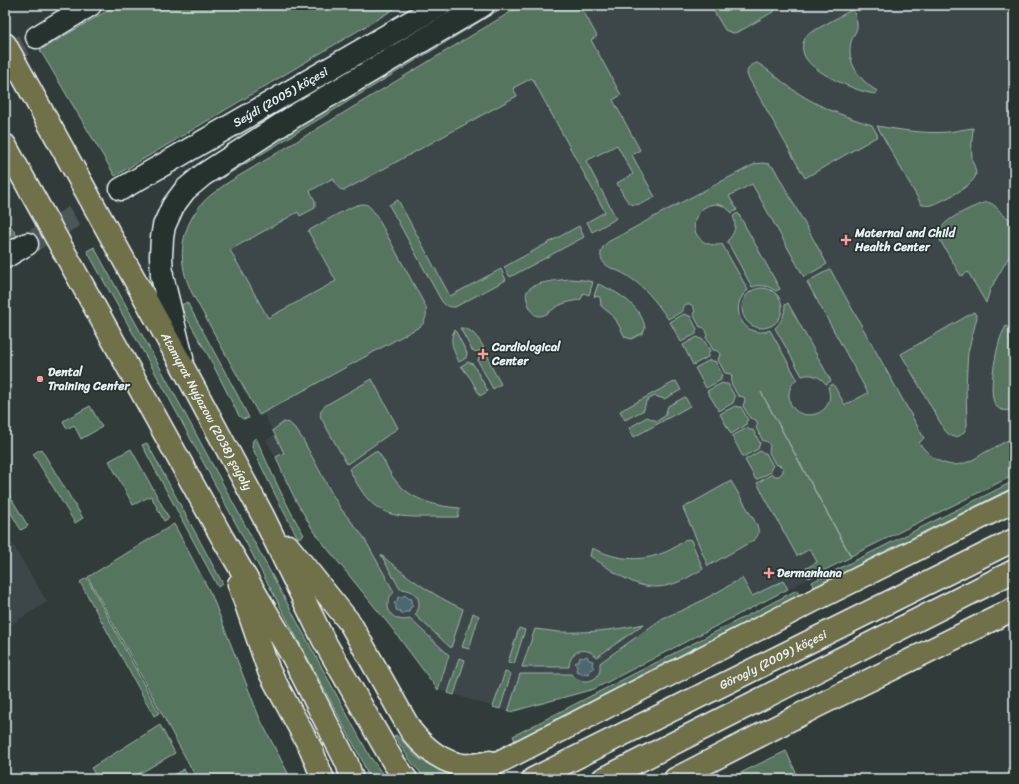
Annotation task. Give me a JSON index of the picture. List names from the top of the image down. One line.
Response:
{"streets":{"main road":["Atamyrat Nyýazow (2038) şaýoly","Görogly (2009) köçesi"],"street":["Seýdi (2005) köçesi"]},"places":{"health":["Maternal and Child Health Center","Cardiological Center","Dermanhana"],"other":["Dental Training Center"]}}
